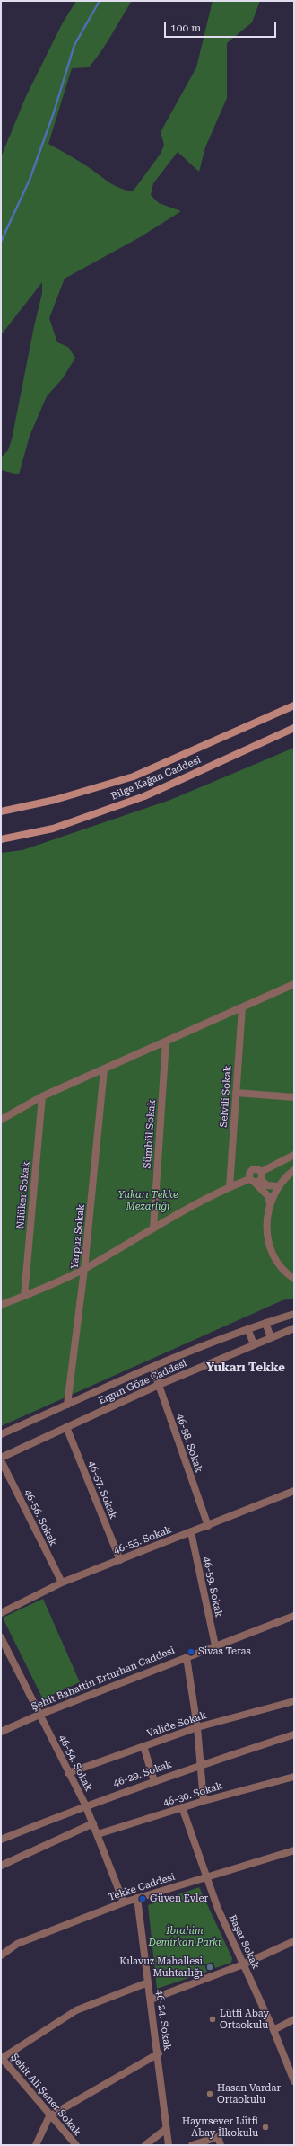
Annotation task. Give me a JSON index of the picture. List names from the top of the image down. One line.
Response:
{"streets":{"main road":["Bilge Kağan Caddesi"],"street":["Selvili Sokak","Sümbül Sokak","Nilüker Sokak","Yarpuz Sokak","Ergun Göze Caddesi","46-58. Sokak","46-57. Sokak","46-56. Sokak","46-55. Sokak","46-59. Sokak","Şehit Bahattin Erturhan Caddesi","Valide Sokak","46-54. Sokak","46-29. Sokak","46-30. Sokak","Tekke Caddesi","Başar Sokak","46-24. Sokak","Şehit Ali Şener Sokak"]},"crossings":[["Yarpuz Sokak","Ergun Göze Caddesi"],["Ergun Göze Caddesi","46-58. Sokak"],["Ergun Göze Caddesi","46-57. Sokak"],["46-58. Sokak","46-55. Sokak"],["46-57. Sokak","46-55. Sokak"],["46-56. Sokak","46-55. Sokak"],["46-55. Sokak","46-59. Sokak"],["46-59. Sokak","Şehit Bahattin Erturhan Caddesi"],["Şehit Bahattin Erturhan Caddesi","46-54. Sokak"],["Valide Sokak","46-54. Sokak"],["46-54. Sokak","46-29. Sokak"],["46-54. Sokak","46-30. Sokak"],["46-54. Sokak","Tekke Caddesi"],["46-30. Sokak","Başar Sokak"],["Tekke Caddesi","Başar Sokak"],["Tekke Caddesi","46-24. Sokak"]],"districts":["Yukarı Tekke"],"parks":["Yukarı Tekke Mezarlığı","İbrahim Demirkan Parkı"],"places":["Sivas Teras","Güven Evler","Kılavuz Mahallesi Muhtarlığı","Lütfi Abay Ortaokulu","Hasan Vardar Ortaokulu","Hayırsever Lütfi Abay İlkokulu"],"scale_bar":"100 m"}
